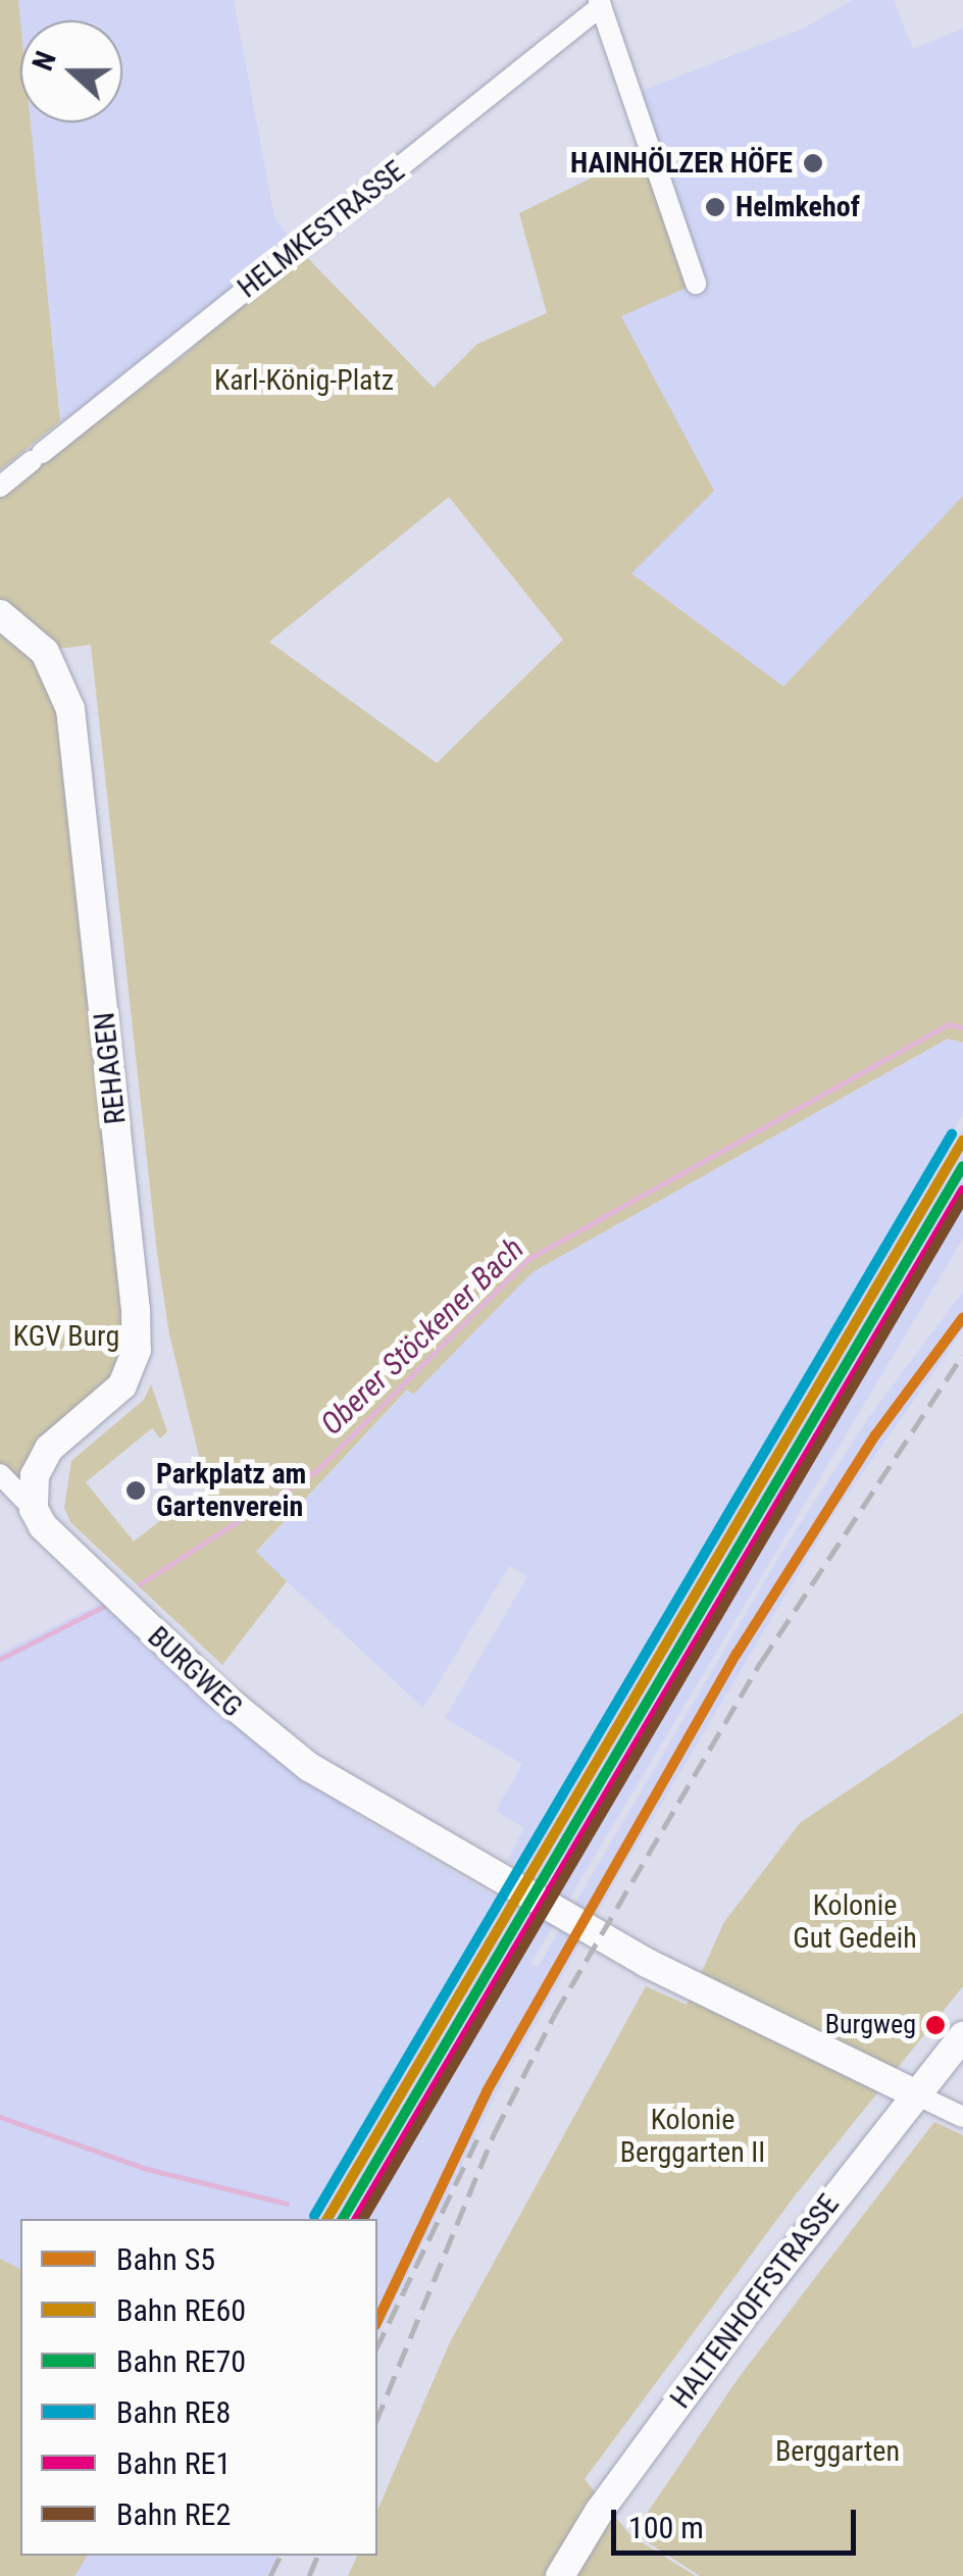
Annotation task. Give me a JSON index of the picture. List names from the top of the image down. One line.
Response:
{"streets":{"street":["HELMKESTRASSE","REHAGEN","BURGWEG","HALTENHOFFSTRASSE"]},"crossings":[["REHAGEN","BURGWEG"],["BURGWEG","HALTENHOFFSTRASSE"]],"water":["Oberer Stöckener Bach"],"parks":["Karl-König-Platz","KGV Burg","Kolonie Gut Gedeih","Kolonie Berggarten II","Berggarten"],"places":["HAINHÖLZER HÖFE","Helmkehof","Parkplatz am Gartenverein","Burgweg"],"lines":["rail line RE8","rail line RE60","rail line RE70","rail line RE1","rail line RE2","rail line S5"],"legend":["Bahn S5","Bahn RE60","Bahn RE70","Bahn RE8","Bahn RE1","Bahn RE2"],"scale_bar":"100 m","north":"left"}
